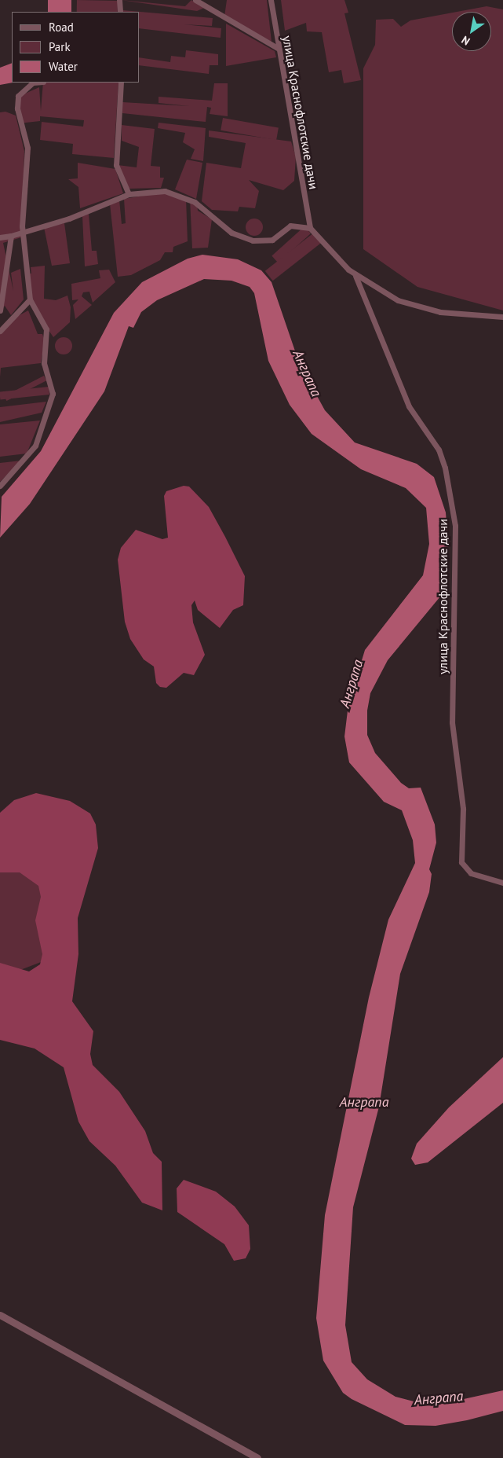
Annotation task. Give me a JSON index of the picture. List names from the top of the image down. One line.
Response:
{"streets":{"street":["улица Краснофлотские дачи"]},"water":["Анграпа"],"legend":["Road","Park","Water"],"north":"bottom left"}
